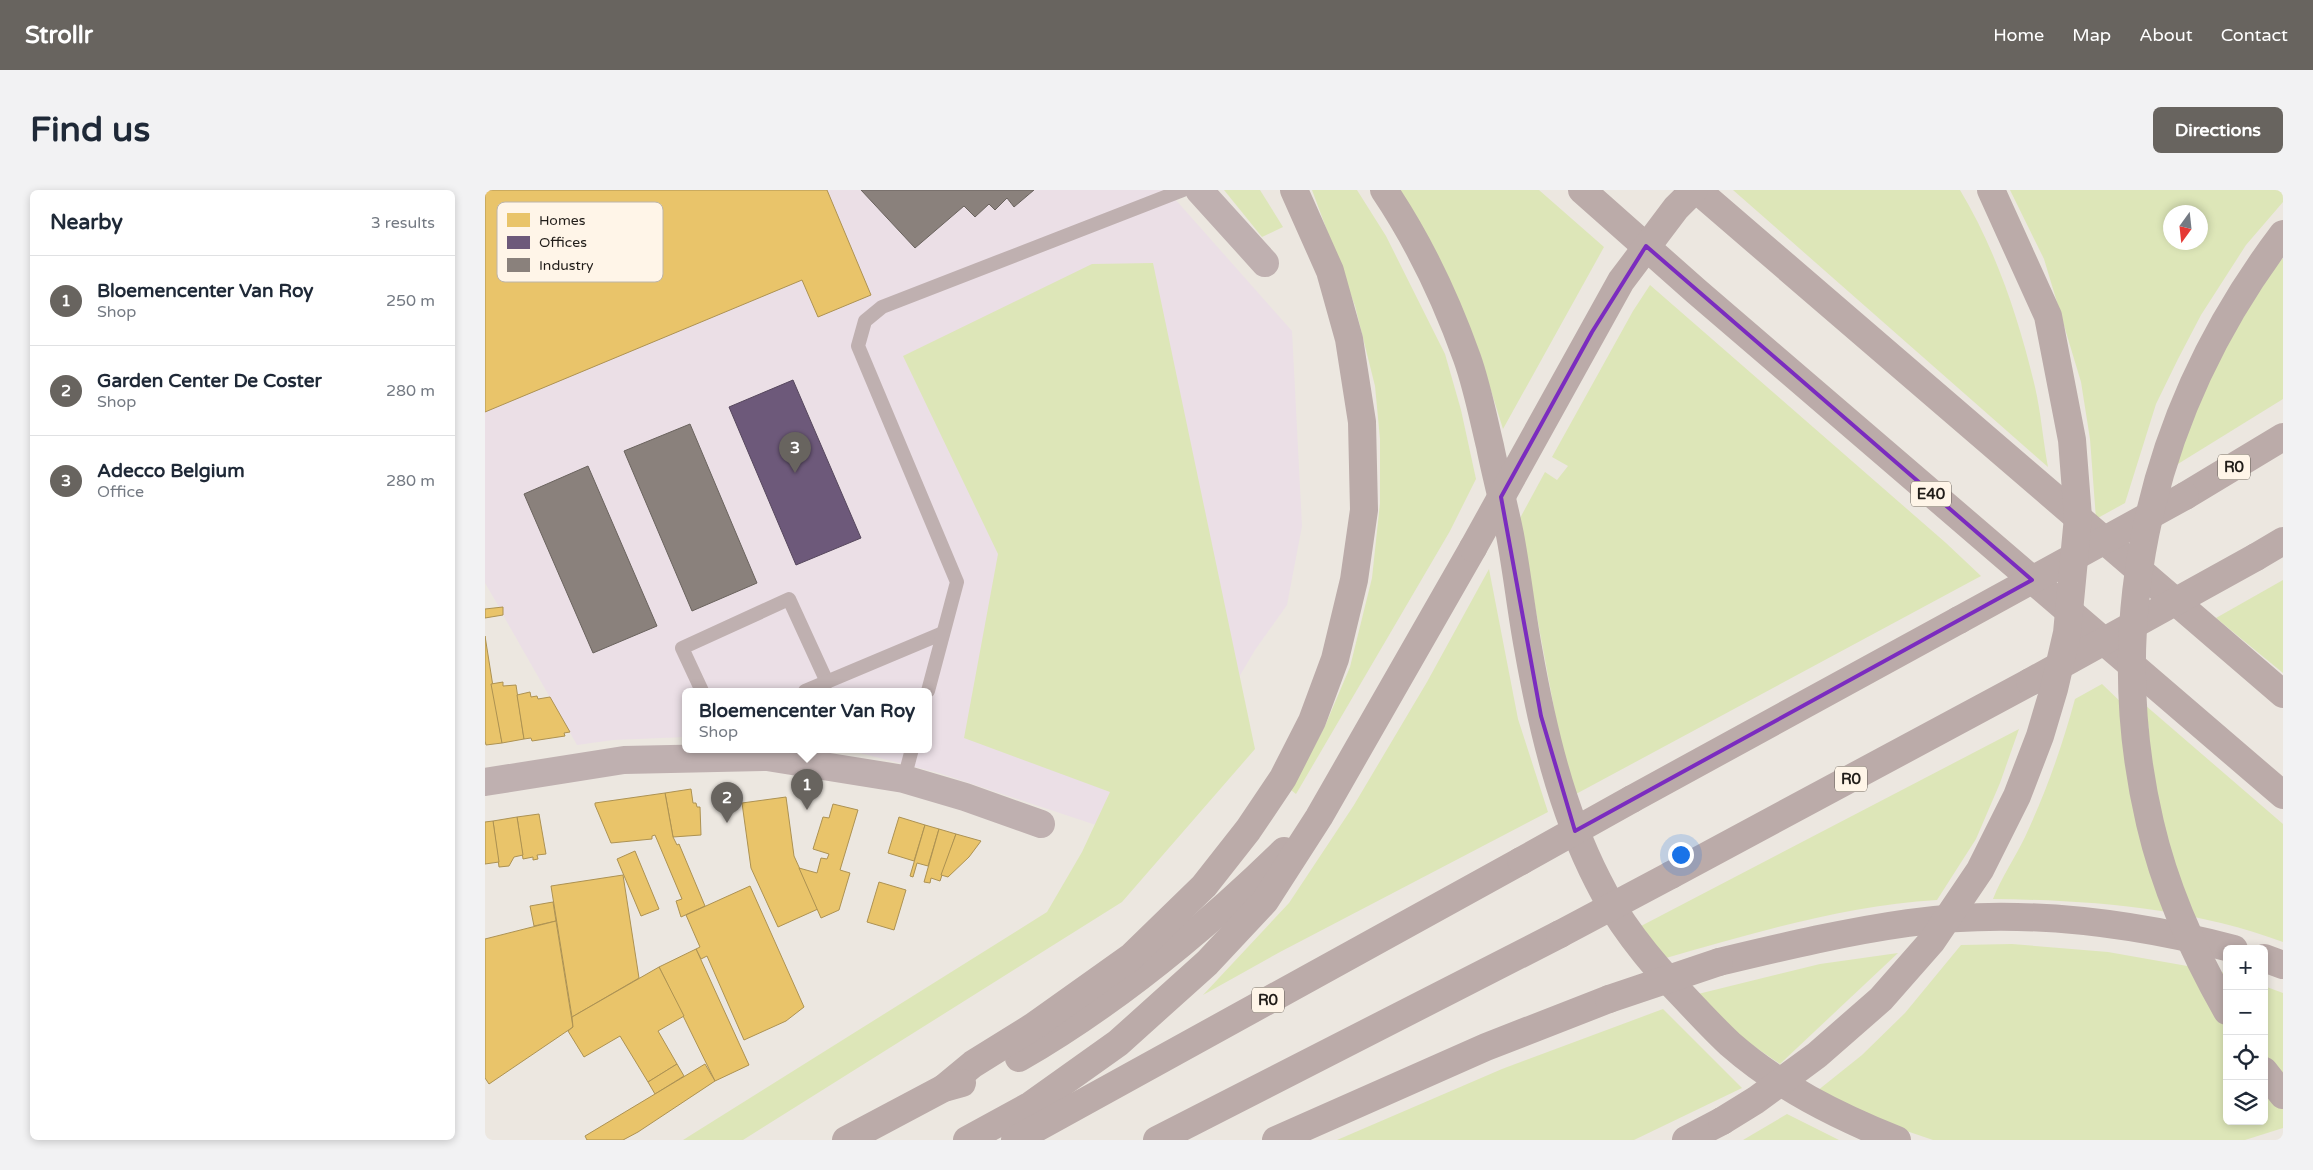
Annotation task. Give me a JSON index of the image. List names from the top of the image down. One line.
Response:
{"streets":{"highway":["R0","E40"]},"legend":["Homes","Offices","Industry"],"north":"bottom","page":{"header":"Strollr","nav":["Home","Map","About","Contact"],"buttons":"Directions","title":"Find us","heading":["Nearby","3 results"],"list":[{"mark":"1","name":"Bloemencenter Van Roy","note":"Shop","value":"250 m"},{"mark":"2","name":"Garden Center De Coster","note":"Shop","value":"280 m"},{"mark":"3","name":"Adecco Belgium","note":"Office","value":"280 m"}],"pins":["3","1","2"],"popup":["Bloemencenter Van Roy","Shop"],"map_buttons":["+","−"]}}
